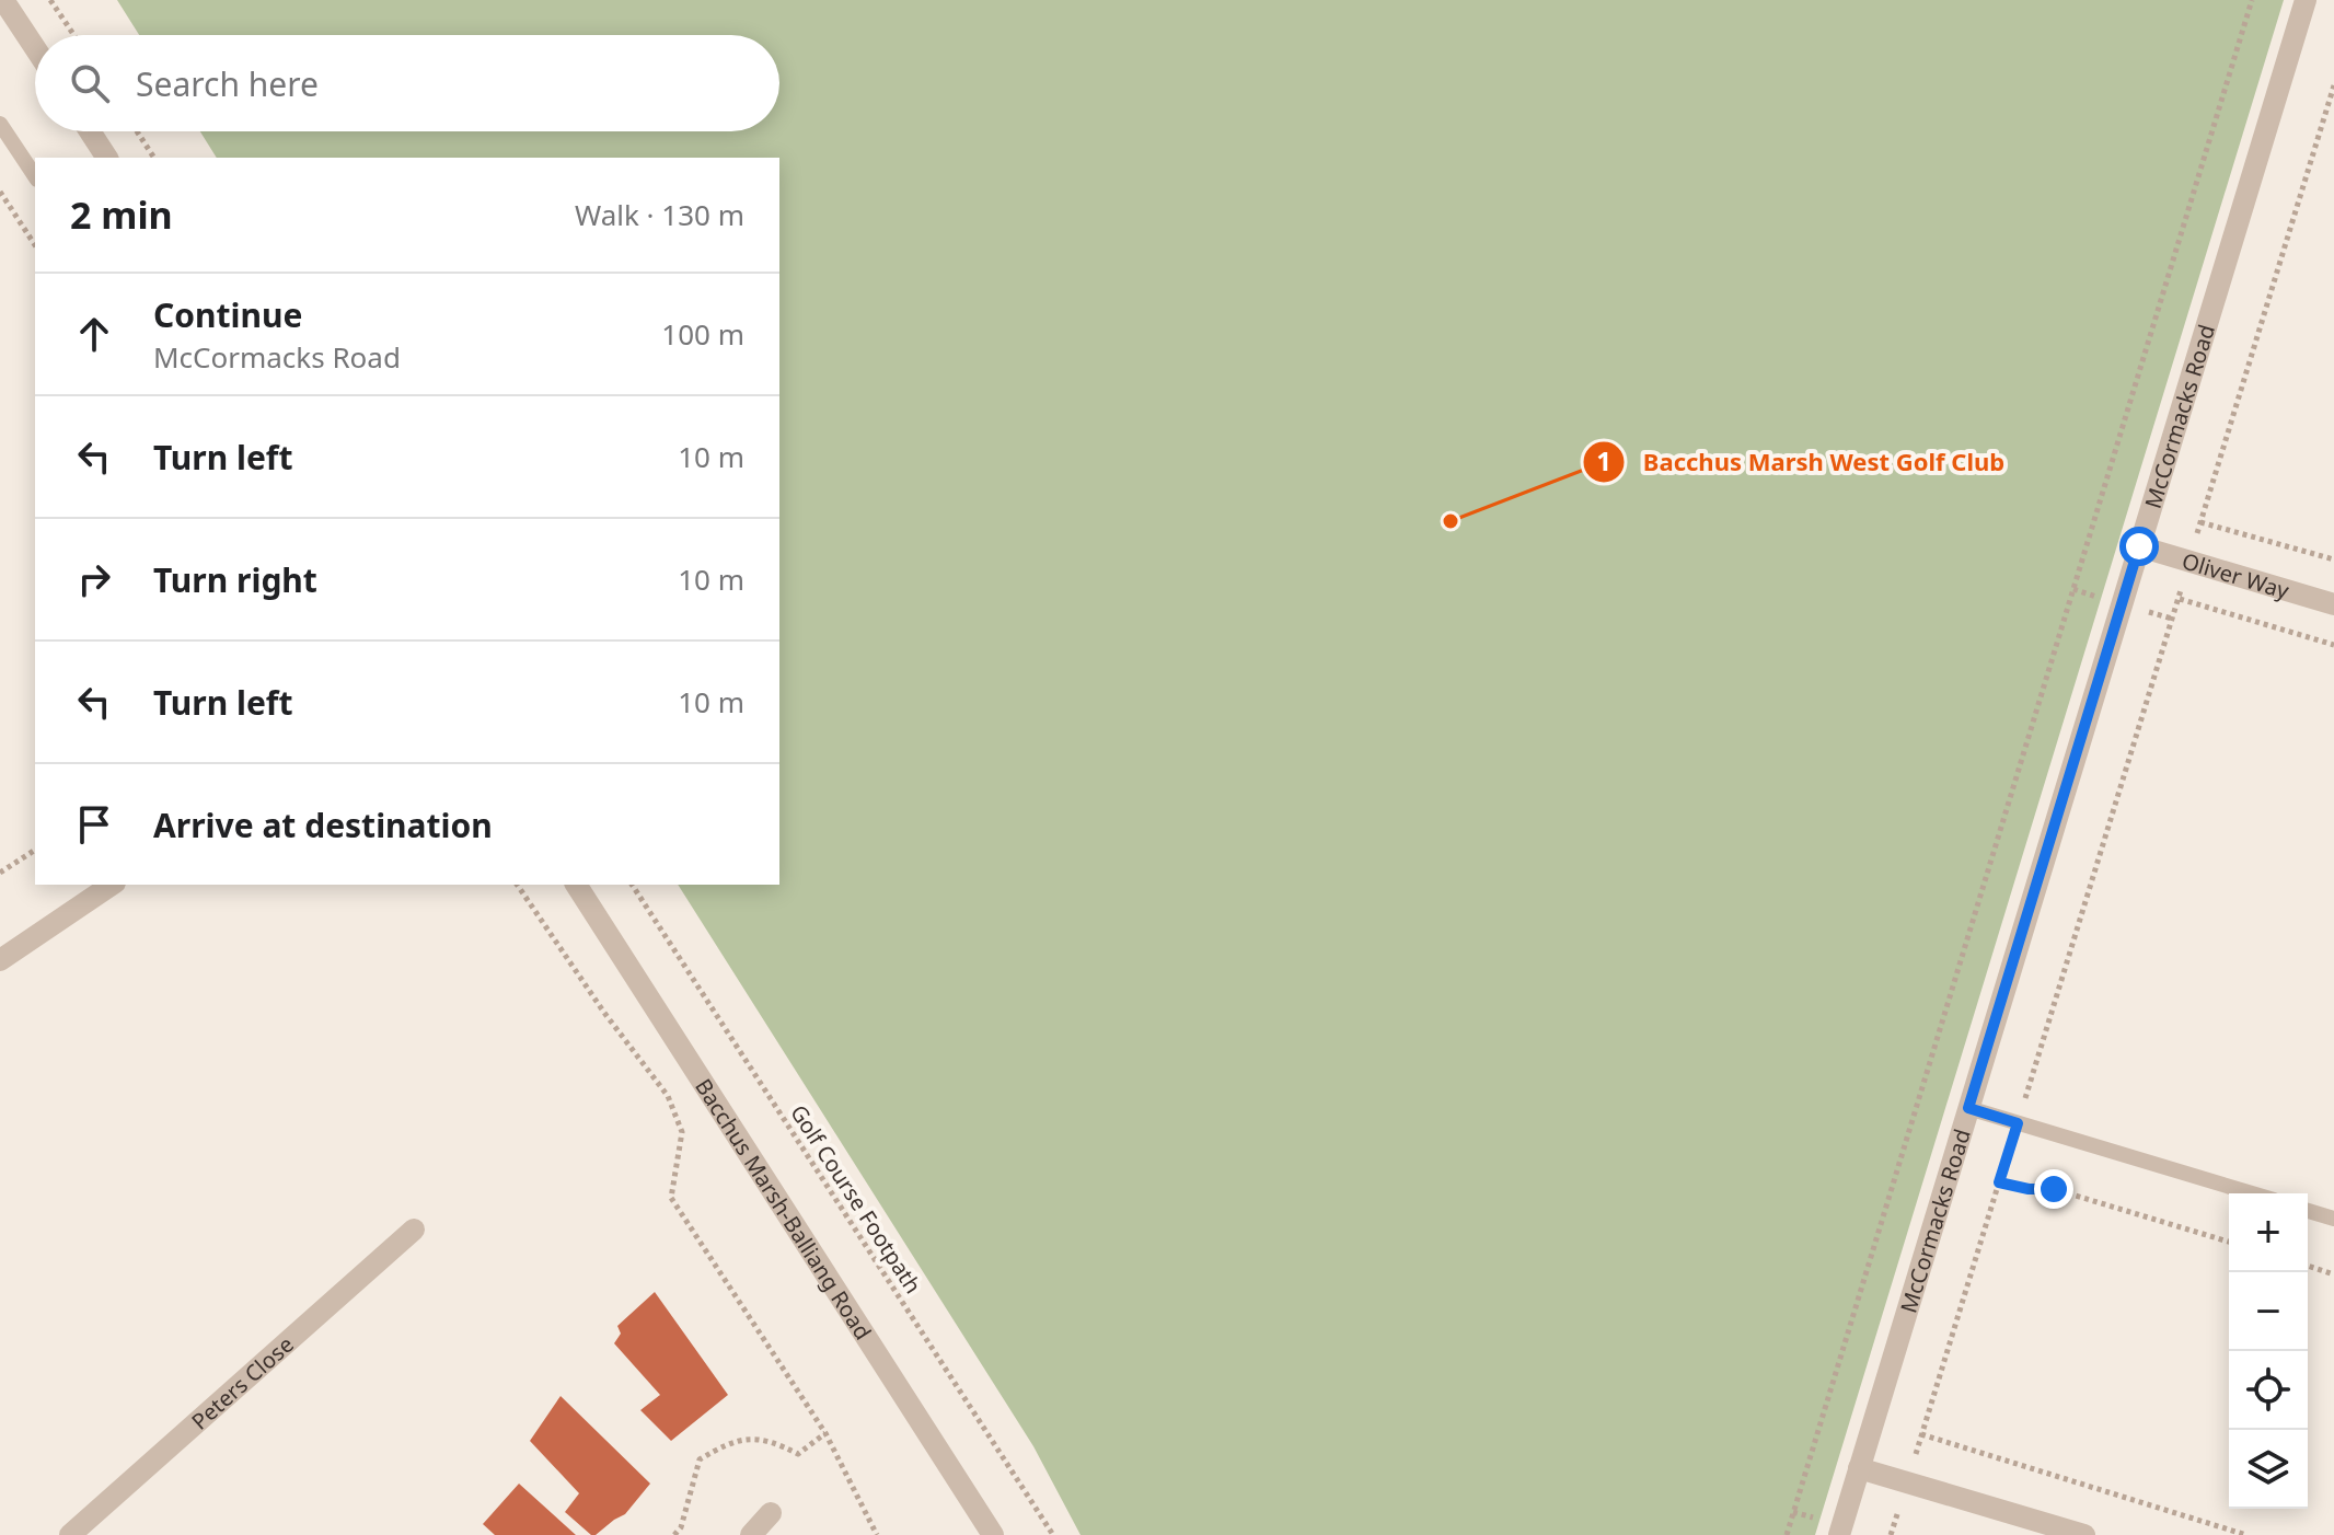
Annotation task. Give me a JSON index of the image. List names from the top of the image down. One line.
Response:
{"streets":{"street":["McCormacks Road","Oliver Way","Bacchus Marsh-Balliang Road","Peters Close"],"path":["Golf Course Footpath"]},"crossings":[["McCormacks Road","Oliver Way"]],"places":["Bacchus Marsh West Golf Club"],"page":{"search":"Search here","heading":["2 min","Walk · 130 m"],"list":[["Continue","McCormacks Road","100 m"],["Turn left","10 m"],["Turn right","10 m"],["Turn left","10 m"],"Arrive at destination"],"map_buttons":["+","−"]}}
